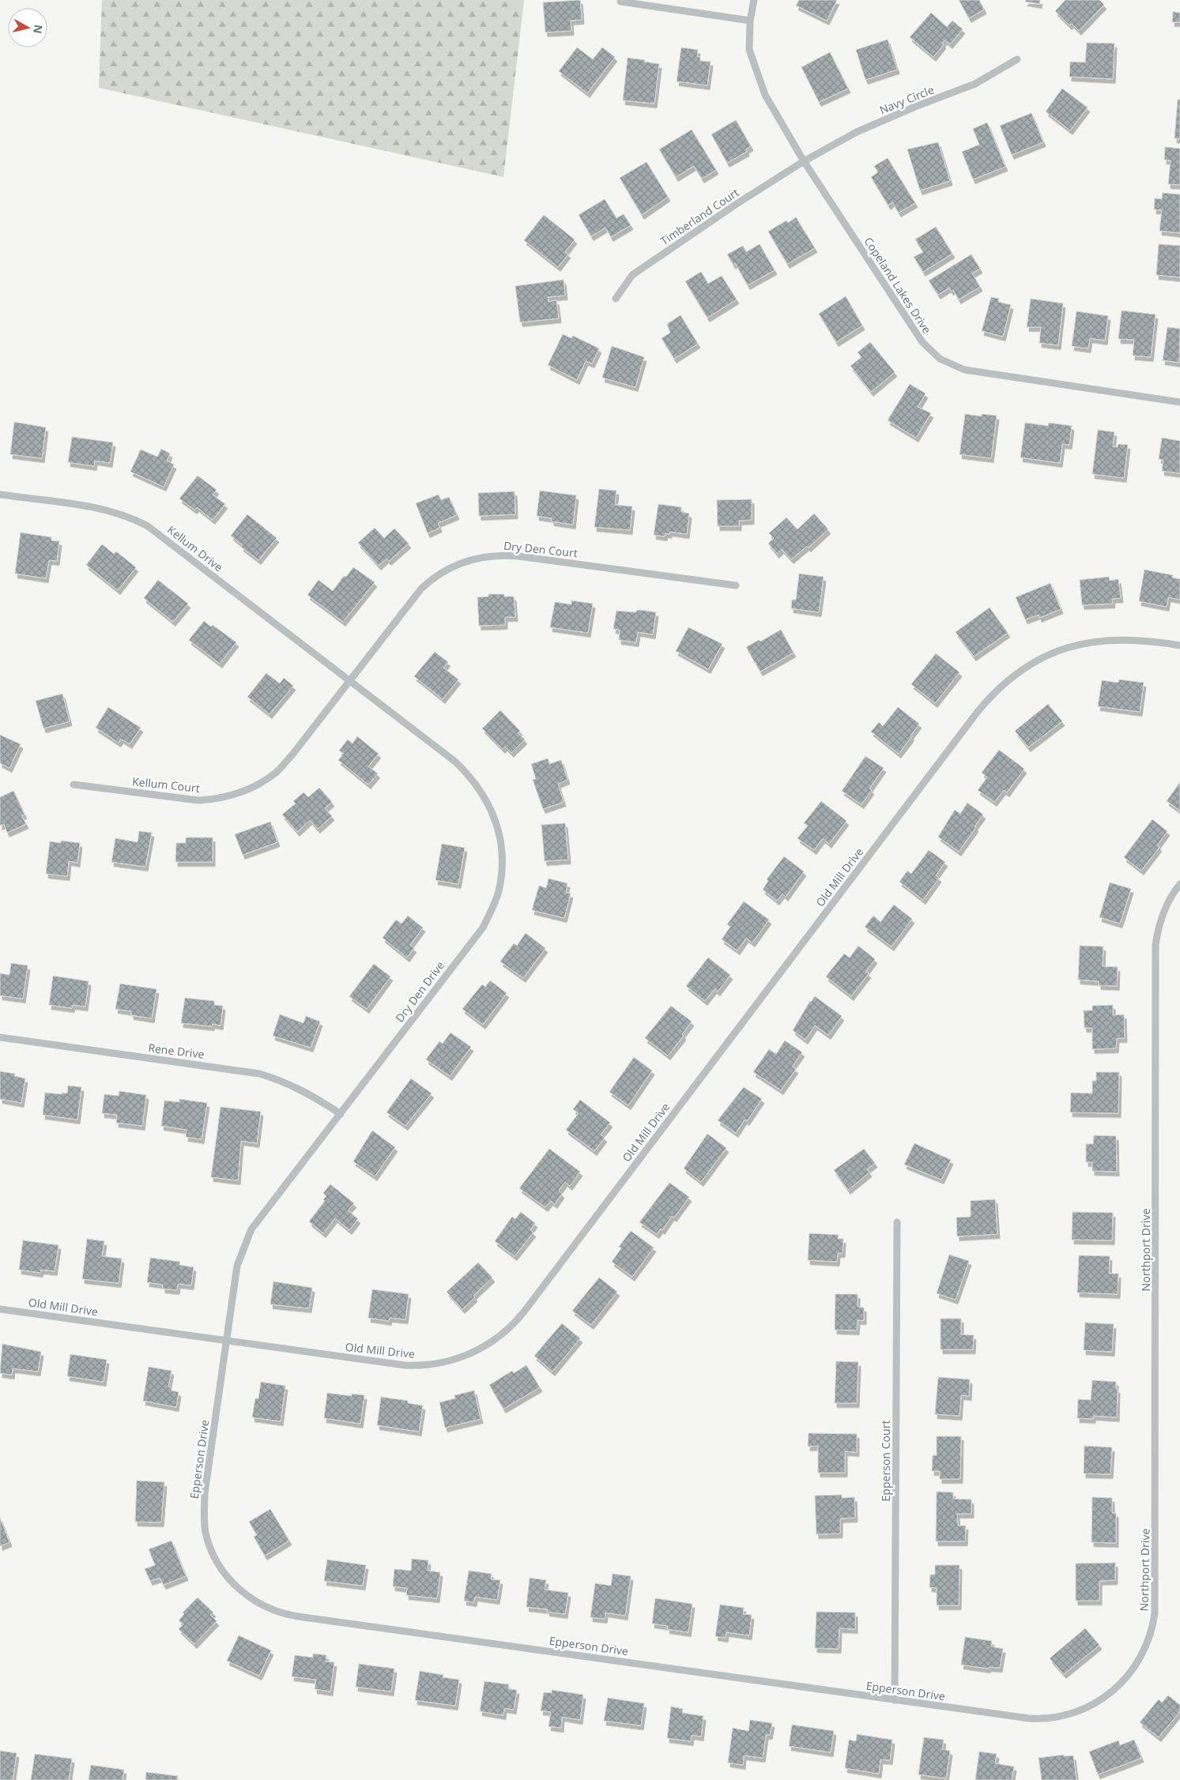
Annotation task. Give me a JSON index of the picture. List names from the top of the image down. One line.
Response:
{"streets":{"street":["Navy Circle","Timberland Court","Copeland Lakes Drive","Kellum Drive","Dry Den Court","Kellum Court","Old Mill Drive","Dry Den Drive","Rene Drive","Northport Drive","Epperson Drive","Epperson Court"]},"crossings":[["Navy Circle","Timberland Court"],["Navy Circle","Copeland Lakes Drive"],["Timberland Court","Copeland Lakes Drive"],["Kellum Drive","Dry Den Court"],["Kellum Drive","Kellum Court"],["Kellum Drive","Dry Den Drive"],["Dry Den Court","Kellum Court"],["Dry Den Court","Dry Den Drive"],["Kellum Court","Dry Den Drive"],["Old Mill Drive","Dry Den Drive"],["Old Mill Drive","Epperson Drive"],["Dry Den Drive","Rene Drive"],["Dry Den Drive","Epperson Drive"],["Northport Drive","Epperson Drive"],["Epperson Drive","Epperson Court"]],"north":"right"}
